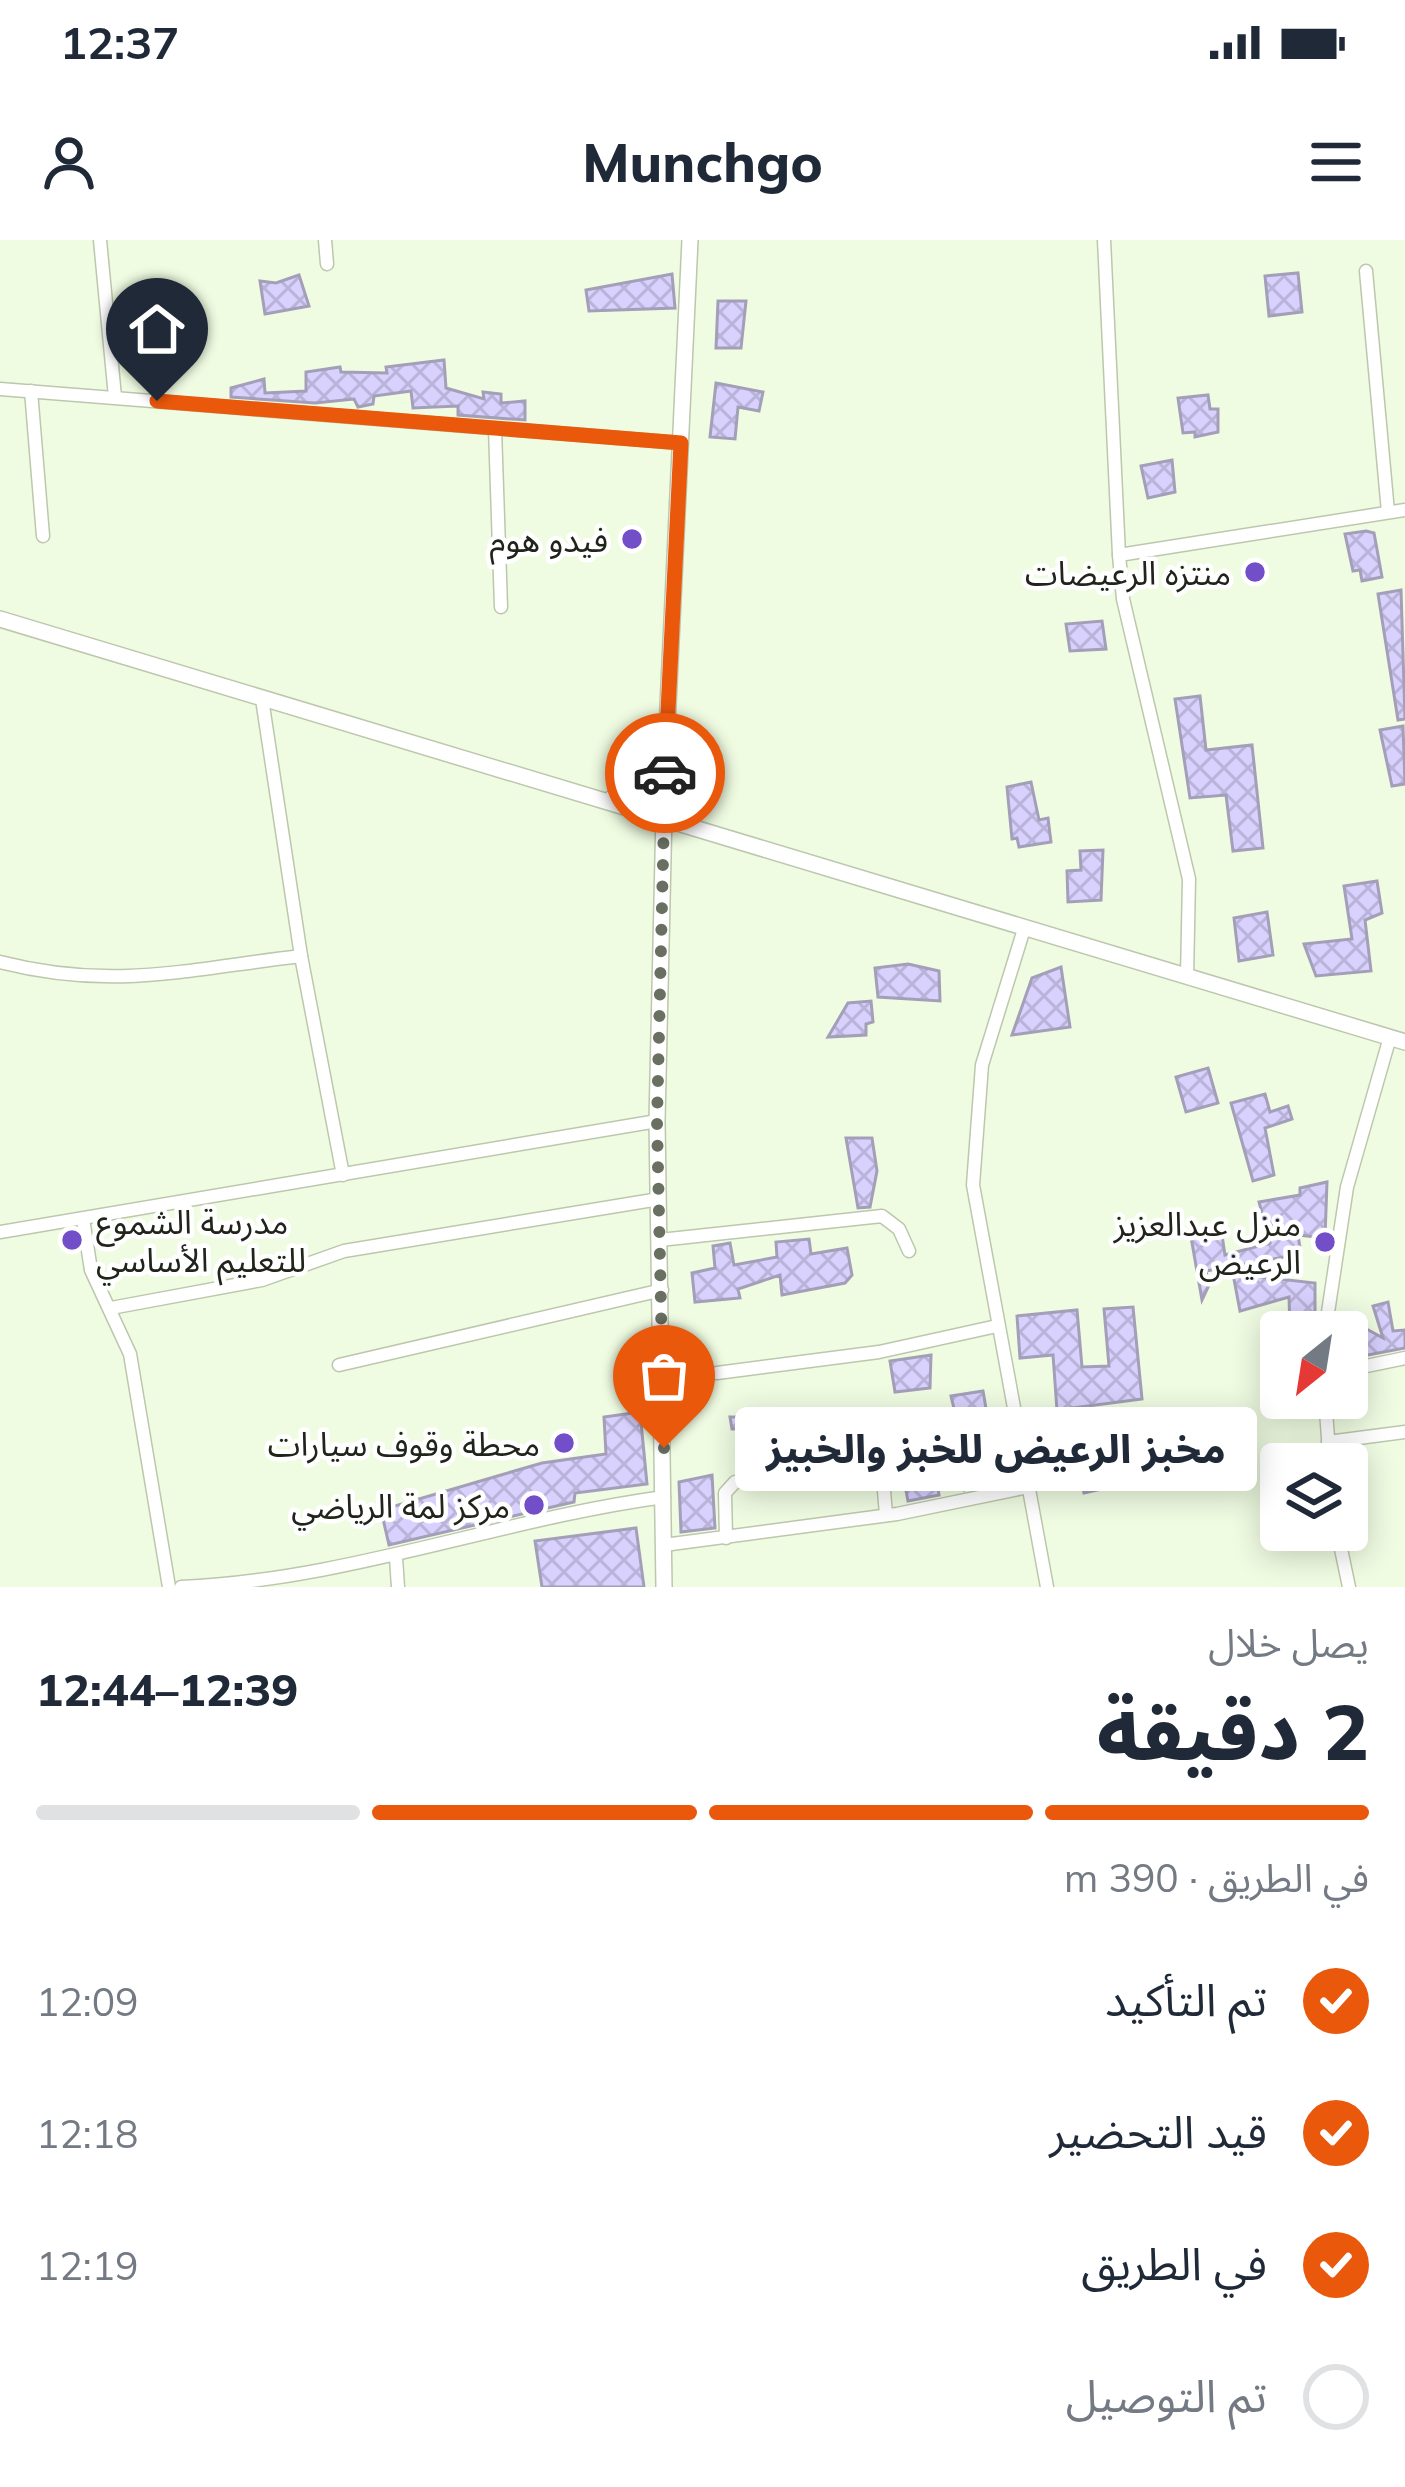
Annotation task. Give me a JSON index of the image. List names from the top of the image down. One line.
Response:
{"places":["فيدو هوم","منتزه الرعيضات","مدرسة الشموع للتعليم الأساسي","منزل عبدالعزيز الرعيض","محطة وقوف سيارات","مخبز الرعيض للخبز والخبيز","مركز لمة الرياضي"],"north":"bottom left","page":{"status":"12:37","header":"Munchgo","bubble":"مخبز الرعيض للخبز والخبيز","heading":["2 دقيقة","يصل خلال","12:39–12:44"],"bar":"في الطريق · 390 m","list":[["تم التأكيد","12:09"],["قيد التحضير","12:18"],["في الطريق","12:19"],"تم التوصيل"]}}
